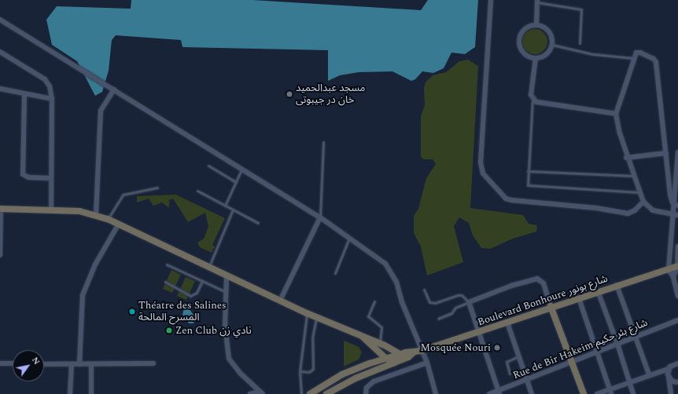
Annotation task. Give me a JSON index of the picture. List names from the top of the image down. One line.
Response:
{"streets":{"street":["Boulevard Bonhoure شارع بونور","Rue de Bir Hakeim شارع بئر حكيم"]},"places":["مسجد عبدالحمید خان در جیبوتی","Théatre des Salines المسرح المالحة","Zen Club نادي زن","Mosquée Nouri"],"north":"top right"}
